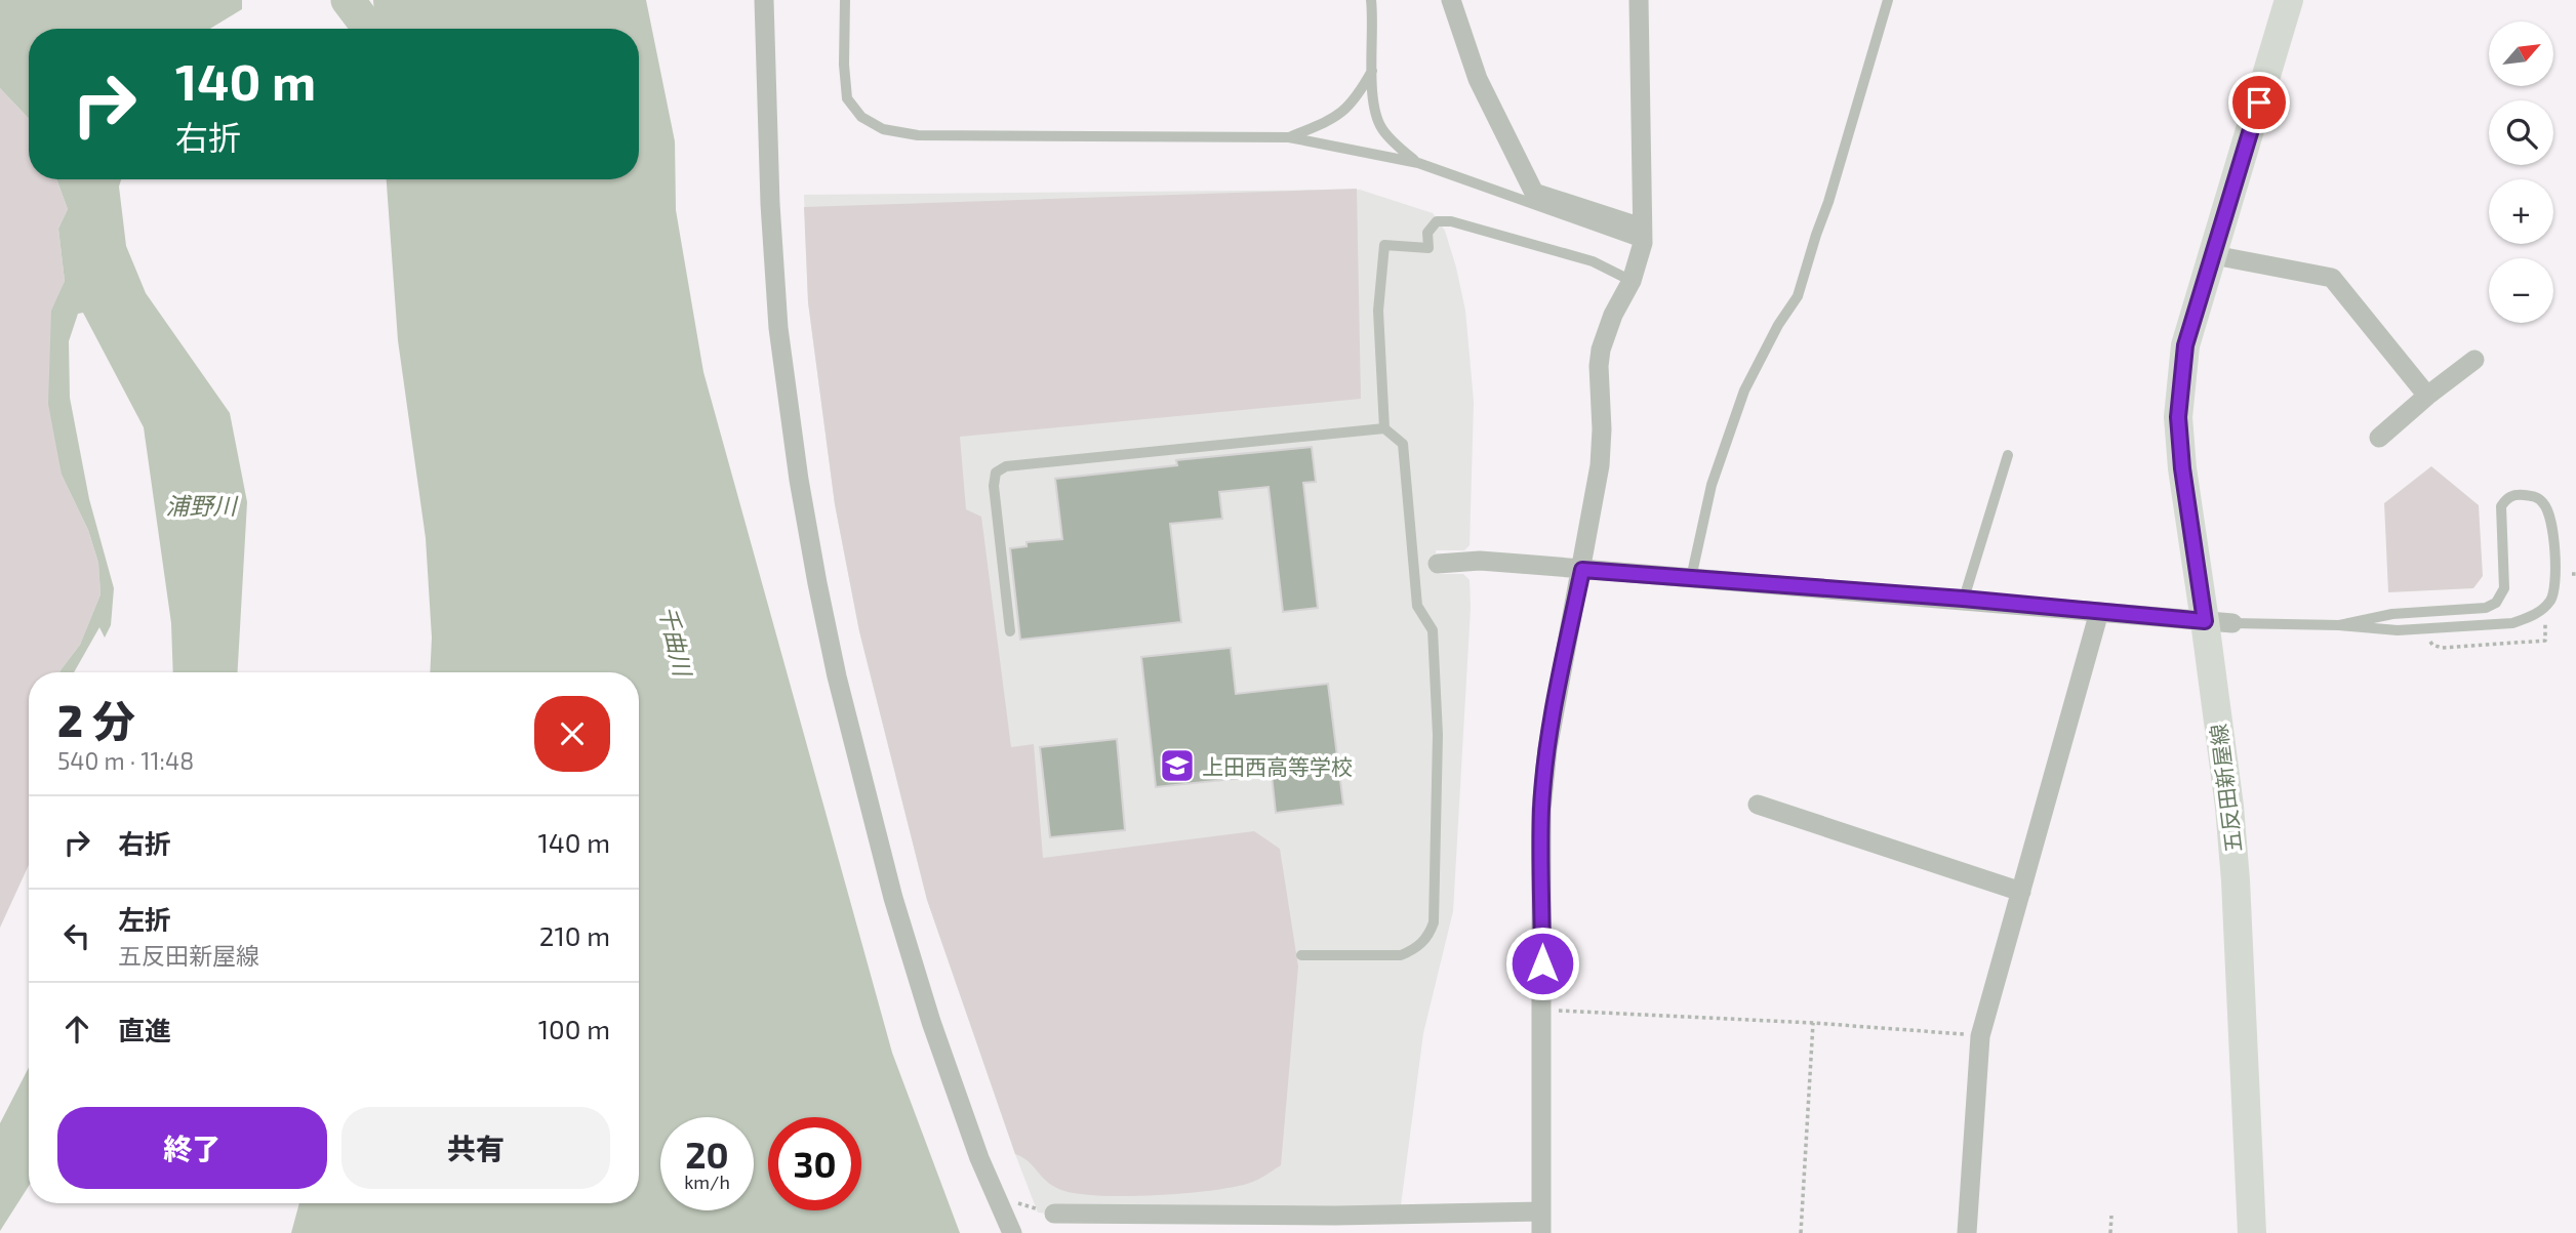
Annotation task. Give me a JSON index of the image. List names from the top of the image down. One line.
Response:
{"streets":{"street":["五反田新屋線"]},"water":["浦野川","千曲川"],"places":{"school or university":["上田西高等学校"]},"north":"top right","page":{"map_buttons":["+","−"],"turn":["140 m","右折"],"heading":["2 分","540 m · 11:48"],"list":[{"name":"右折","value":"140 m"},{"name":"左折","note":"五反田新屋線","value":"210 m"},{"name":"直進","value":"100 m"}],"buttons":["終了","共有"],"speed":"20 km/h","limit":"30"}}
